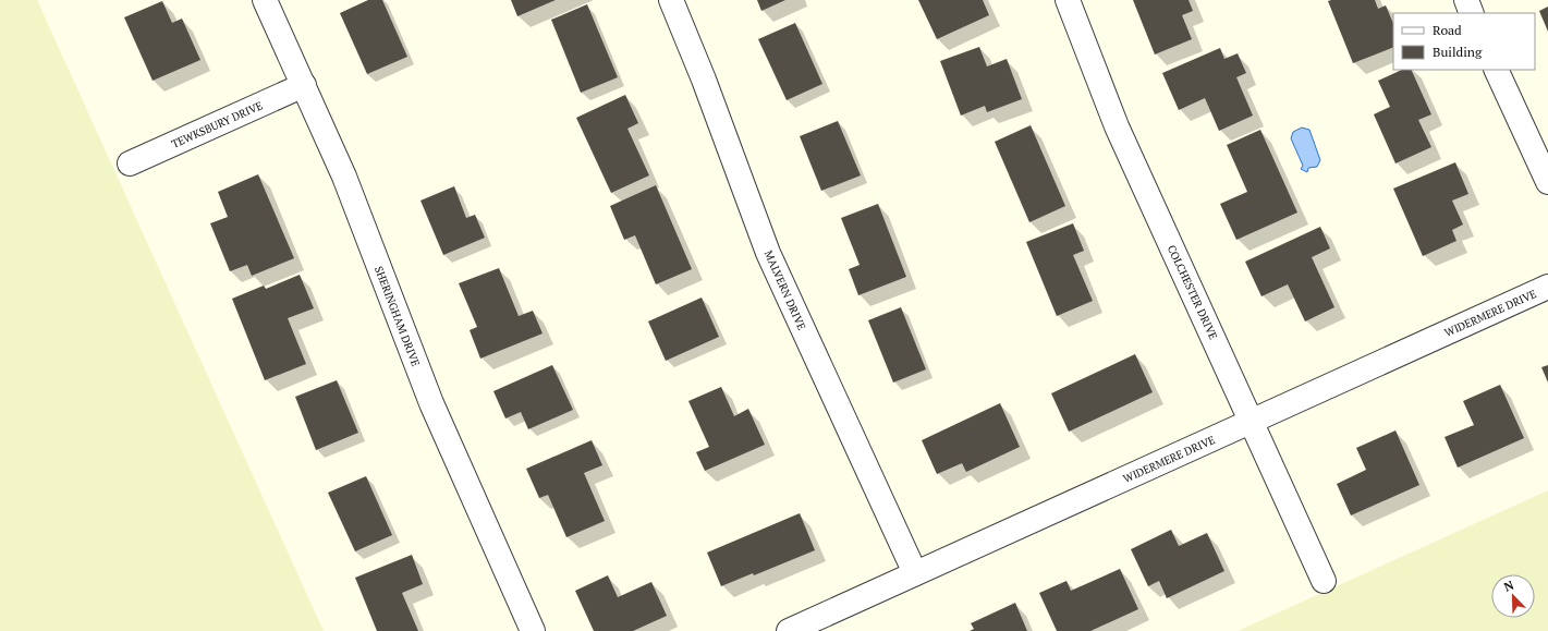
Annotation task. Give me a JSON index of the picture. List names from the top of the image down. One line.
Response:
{"streets":{"street":["TEWKSBURY DRIVE","MALVERN DRIVE","COLCHESTER DRIVE","WIDERMERE DRIVE","SHERINGHAM DRIVE"]},"crossings":[["TEWKSBURY DRIVE","SHERINGHAM DRIVE"],["MALVERN DRIVE","WIDERMERE DRIVE"],["COLCHESTER DRIVE","WIDERMERE DRIVE"]],"legend":["Road","Building"],"north":"top left"}
